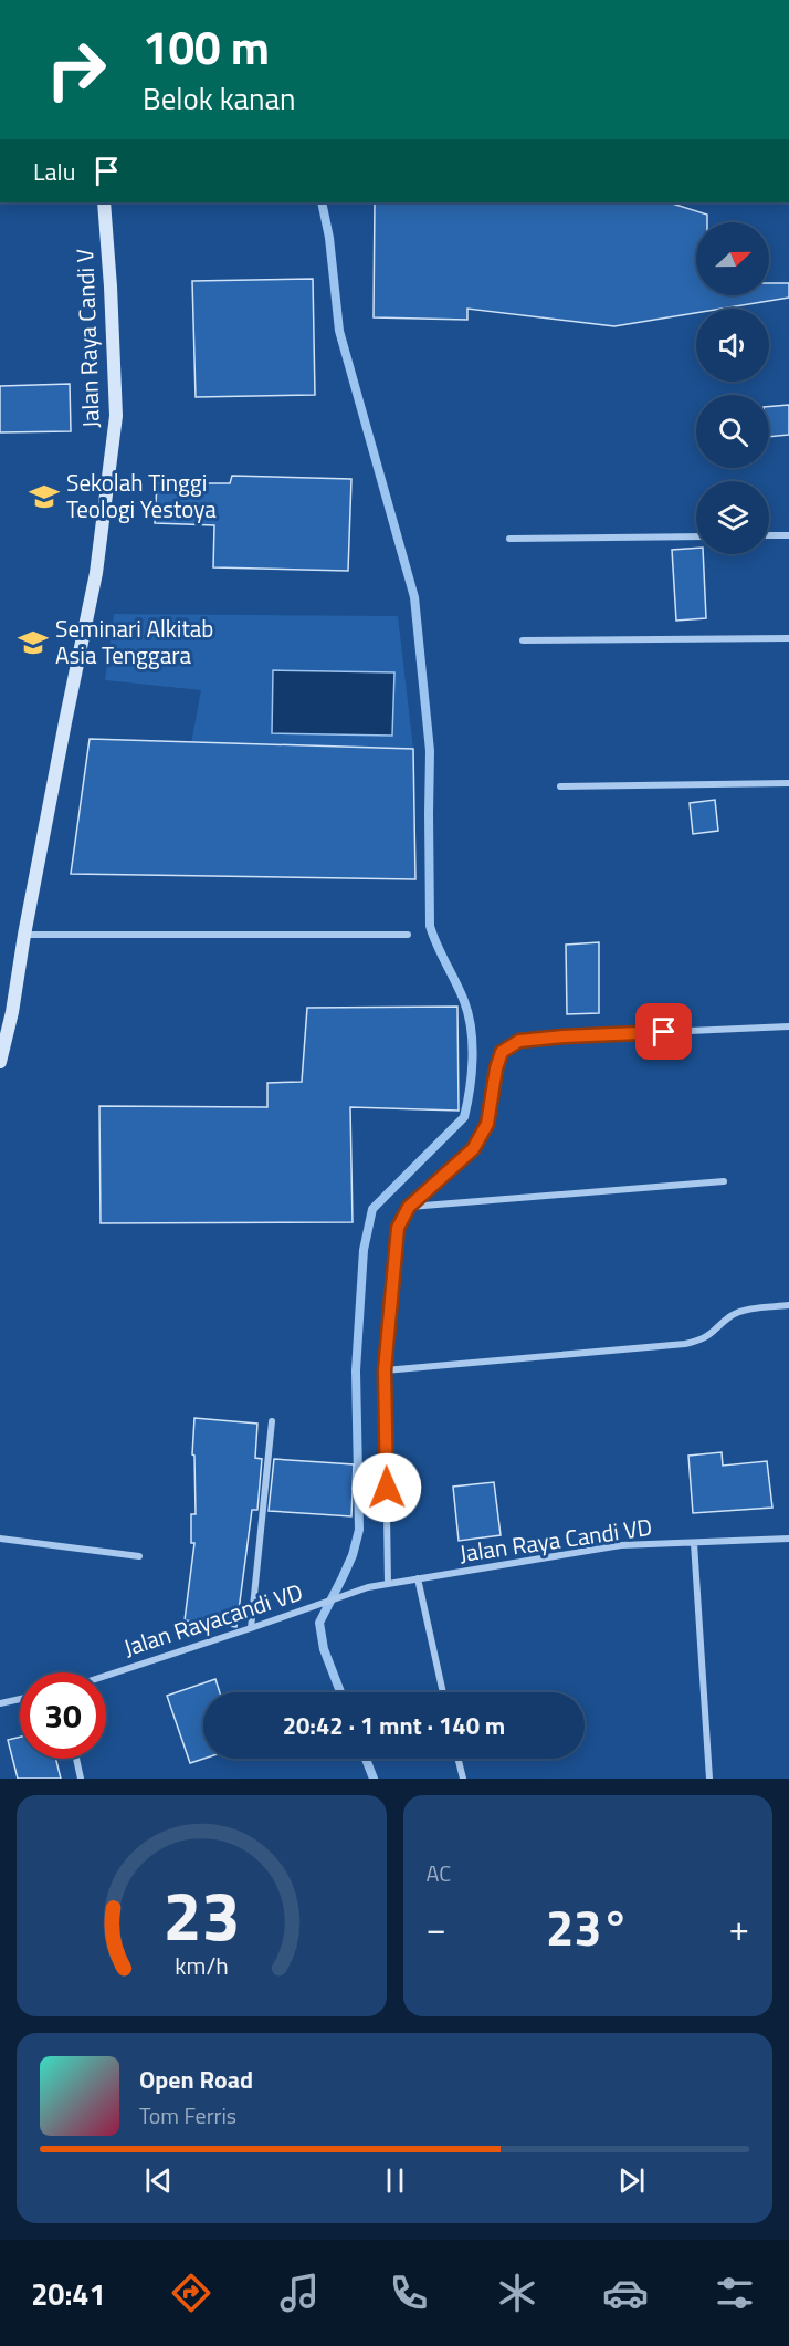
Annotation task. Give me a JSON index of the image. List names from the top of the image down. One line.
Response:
{"streets":{"street":["Jalan Raya Candi V","Jalan Raya Candi VD","Jalan Rayacandi VD"]},"crossings":[["Jalan Raya Candi VD","Jalan Rayacandi VD"]],"places":{"school or university":["Sekolah Tinggi Teologi Yestoya","Seminari Alkitab Asia Tenggara"]},"north":"right","page":{"turn":["100 m","Belok kanan"],"then":"Lalu","limit":"30","trip":"20:42 · 1 mnt · 140 m","tile":"AC","heat":["−","23°","+"],"song":["Open Road","Tom Ferris"],"tabs":"20:41","gauge":["23","km/h"]}}
